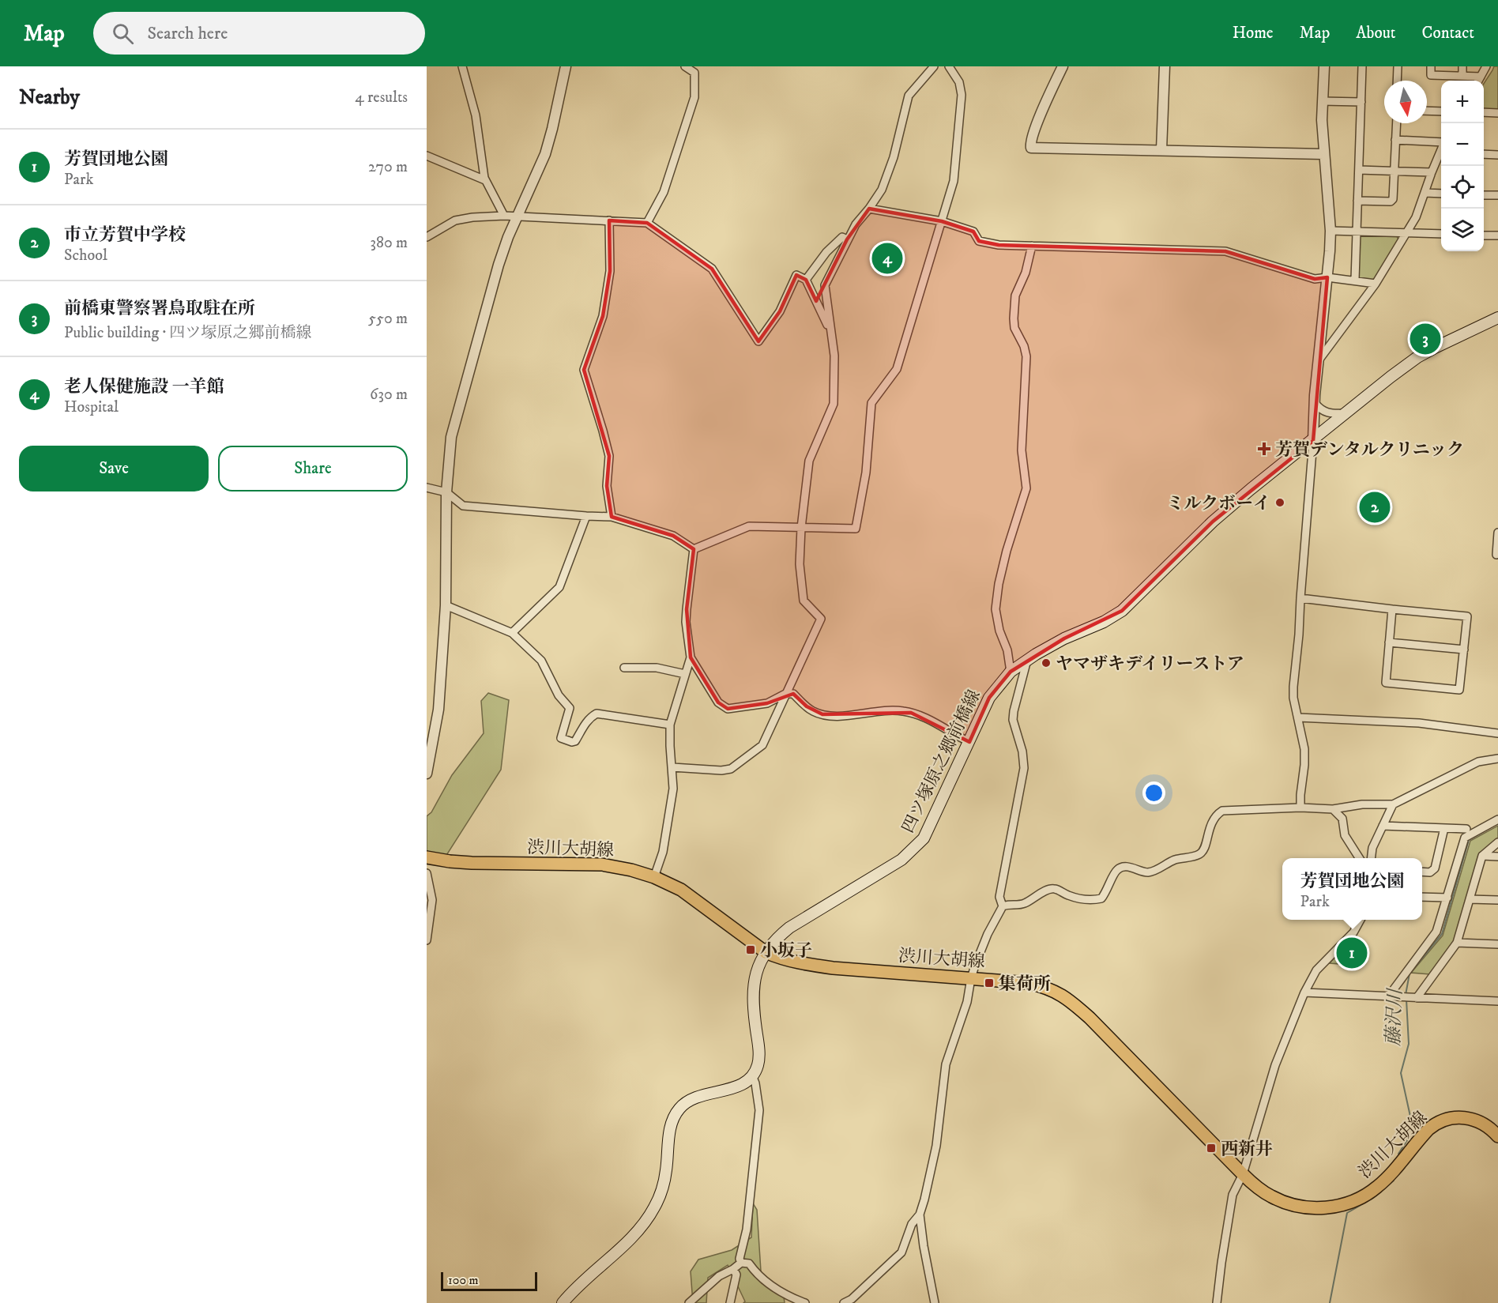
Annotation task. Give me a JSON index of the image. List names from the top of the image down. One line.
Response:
{"streets":{"main road":["四ツ塚原之郷前橋線","渋川大胡線"]},"crossings":[["四ツ塚原之郷前橋線","渋川大胡線"]],"water":["藤沢川"],"places":{"health":["芳賀デンタルクリニック"],"other":["ミルクボーイ","ヤマザキデイリーストア"],"transit":["小坂子","集荷所","西新井"]},"scale_bar":"100 m","north":"bottom","page":{"header":"Map","search":"Search here","nav":["Home","Map","About","Contact"],"heading":["Nearby","4 results"],"map_buttons":["+","−"],"list":[{"mark":"1","name":"芳賀団地公園","note":"Park","value":"270 m"},{"mark":"2","name":"市立芳賀中学校","note":"School","value":"380 m"},{"mark":"3","name":"前橋東警察署鳥取駐在所","note":"Public building · 四ツ塚原之郷前橋線","value":"550 m"},{"mark":"4","name":"老人保健施設 一羊館","note":"Hospital","value":"630 m"}],"pins":["4","3","2","1"],"buttons":["Save","Share"],"popup":["芳賀団地公園","Park"],"scale":"100 m"}}
